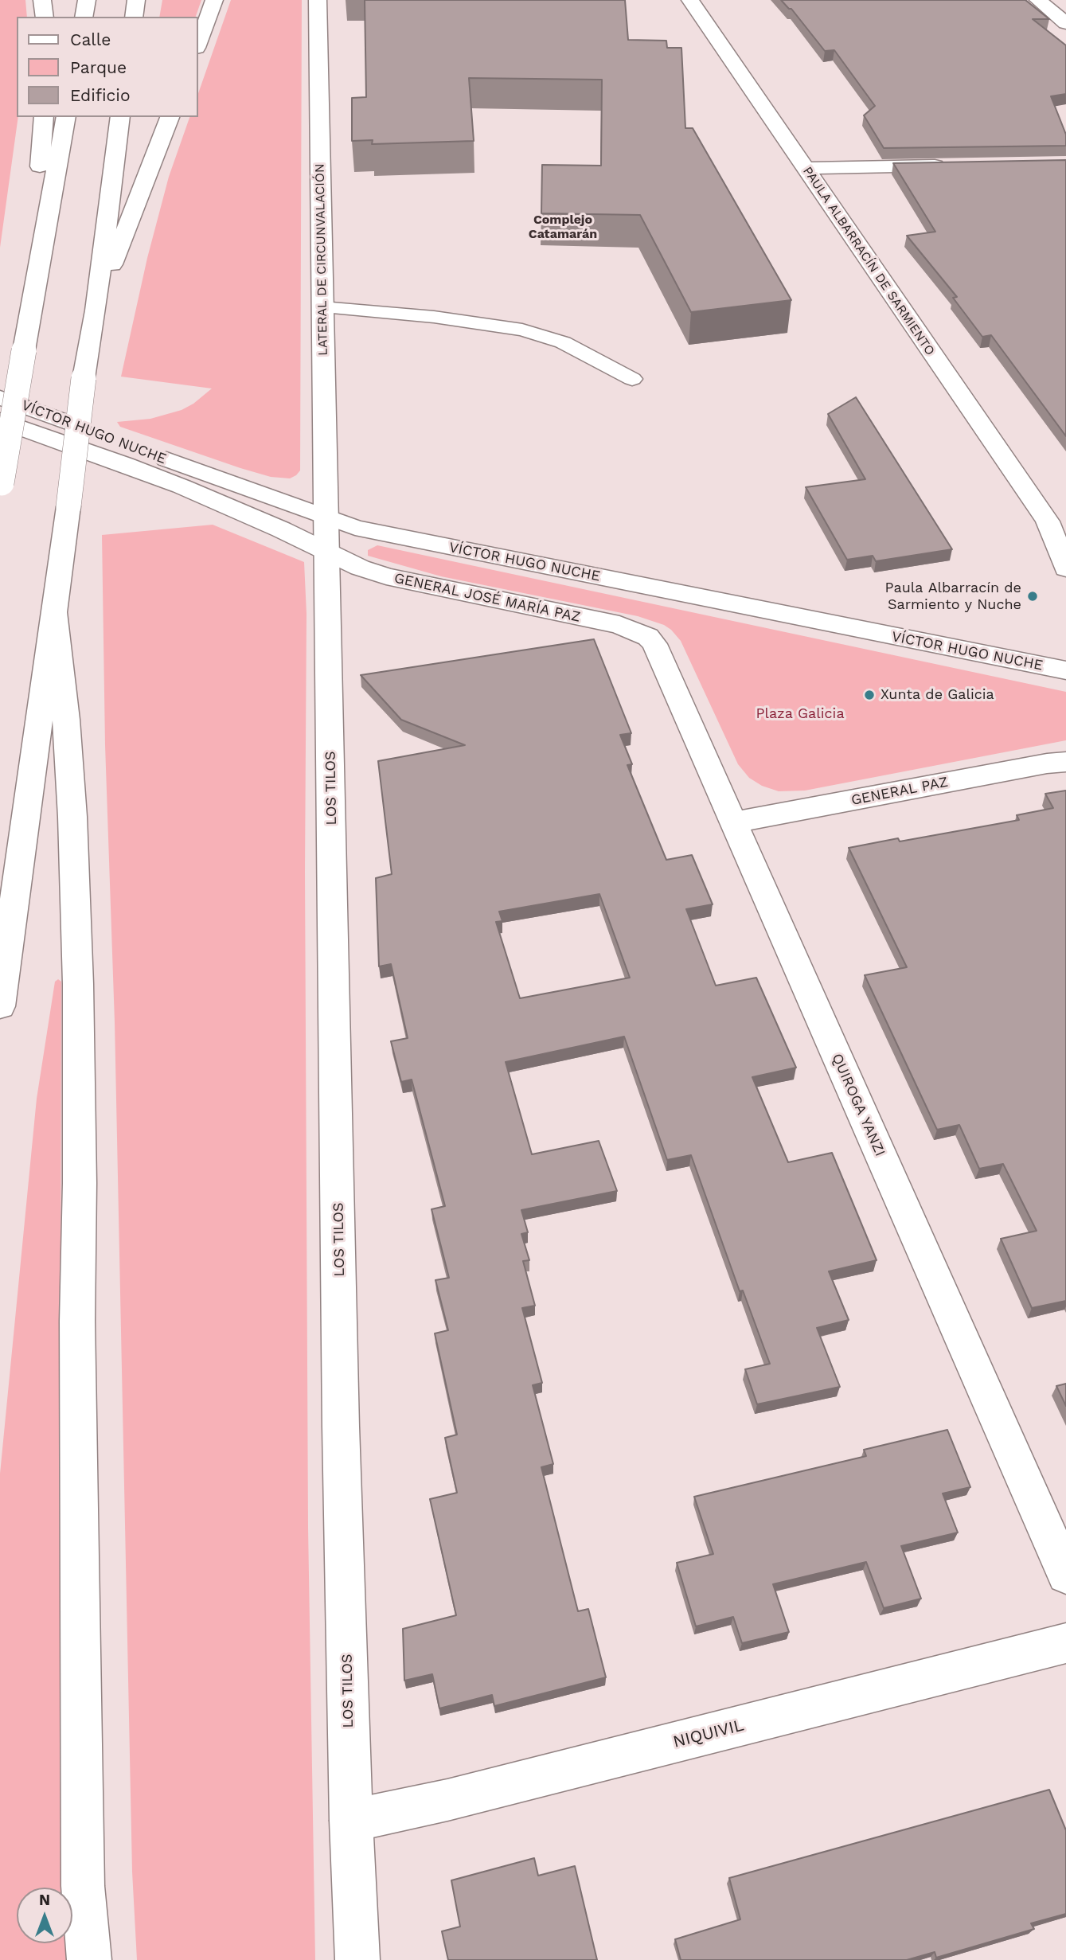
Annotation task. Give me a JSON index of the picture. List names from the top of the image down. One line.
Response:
{"streets":{"main road":["LATERAL DE CIRCUNVALACIÓN","PAULA ALBARRACÍN DE SARMIENTO","VÍCTOR HUGO NUCHE","GENERAL JOSÉ MARÍA PAZ","LOS TILOS","GENERAL PAZ","QUIROGA YANZI","NIQUIVIL"]},"crossings":[["LATERAL DE CIRCUNVALACIÓN","VÍCTOR HUGO NUCHE"],["LATERAL DE CIRCUNVALACIÓN","LOS TILOS"],["VÍCTOR HUGO NUCHE","GENERAL JOSÉ MARÍA PAZ"],["VÍCTOR HUGO NUCHE","LOS TILOS"],["GENERAL JOSÉ MARÍA PAZ","LOS TILOS"],["GENERAL JOSÉ MARÍA PAZ","QUIROGA YANZI"],["LOS TILOS","NIQUIVIL"],["GENERAL PAZ","QUIROGA YANZI"]],"districts":["Complejo Catamarán"],"parks":["Plaza Galicia"],"places":["Paula Albarracín de Sarmiento y Nuche","Xunta de Galicia"],"legend":["Calle","Parque","Edificio"],"north":"top"}
